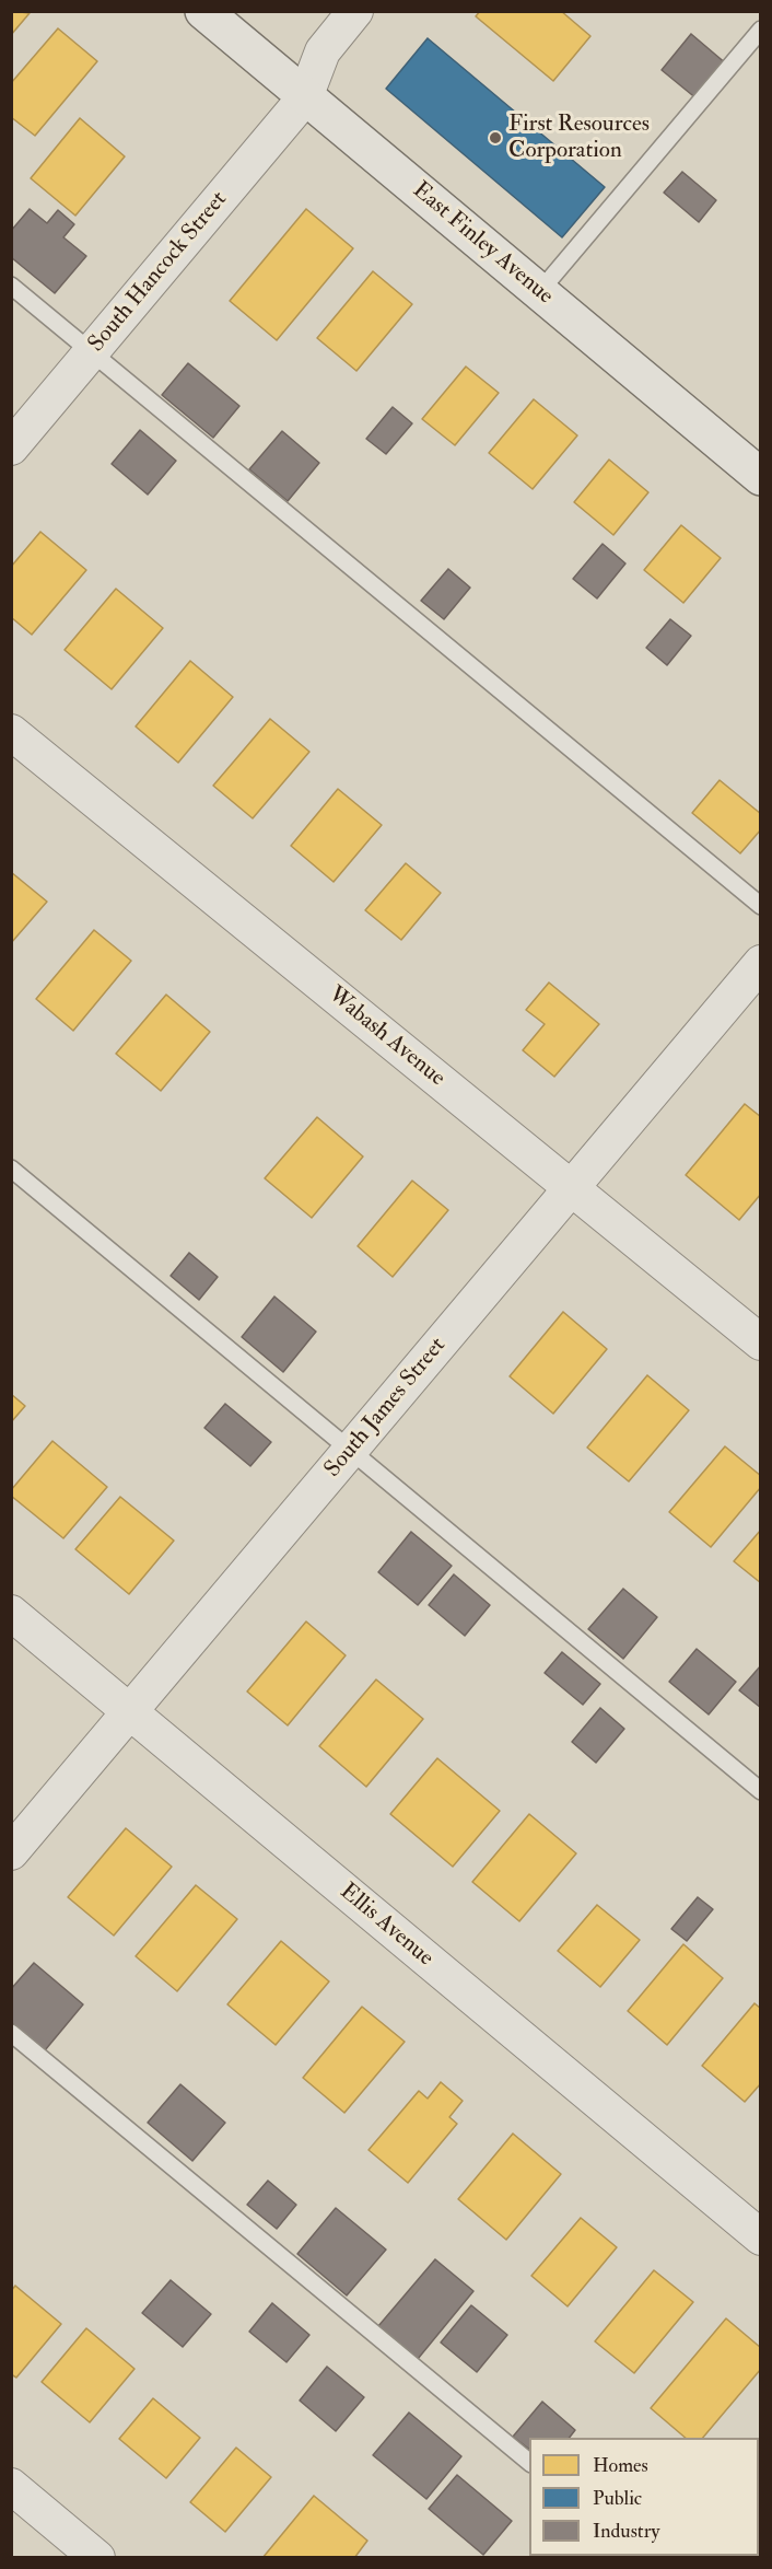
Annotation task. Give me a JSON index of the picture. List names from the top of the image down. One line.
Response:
{"streets":{"main road":["East Finley Avenue"],"street":["South Hancock Street","Wabash Avenue","South James Street","Ellis Avenue"]},"crossings":[["East Finley Avenue","South Hancock Street"],["Wabash Avenue","South James Street"],["South James Street","Ellis Avenue"]],"places":["First Resources Corporation"],"legend":["Homes","Public","Industry"]}
